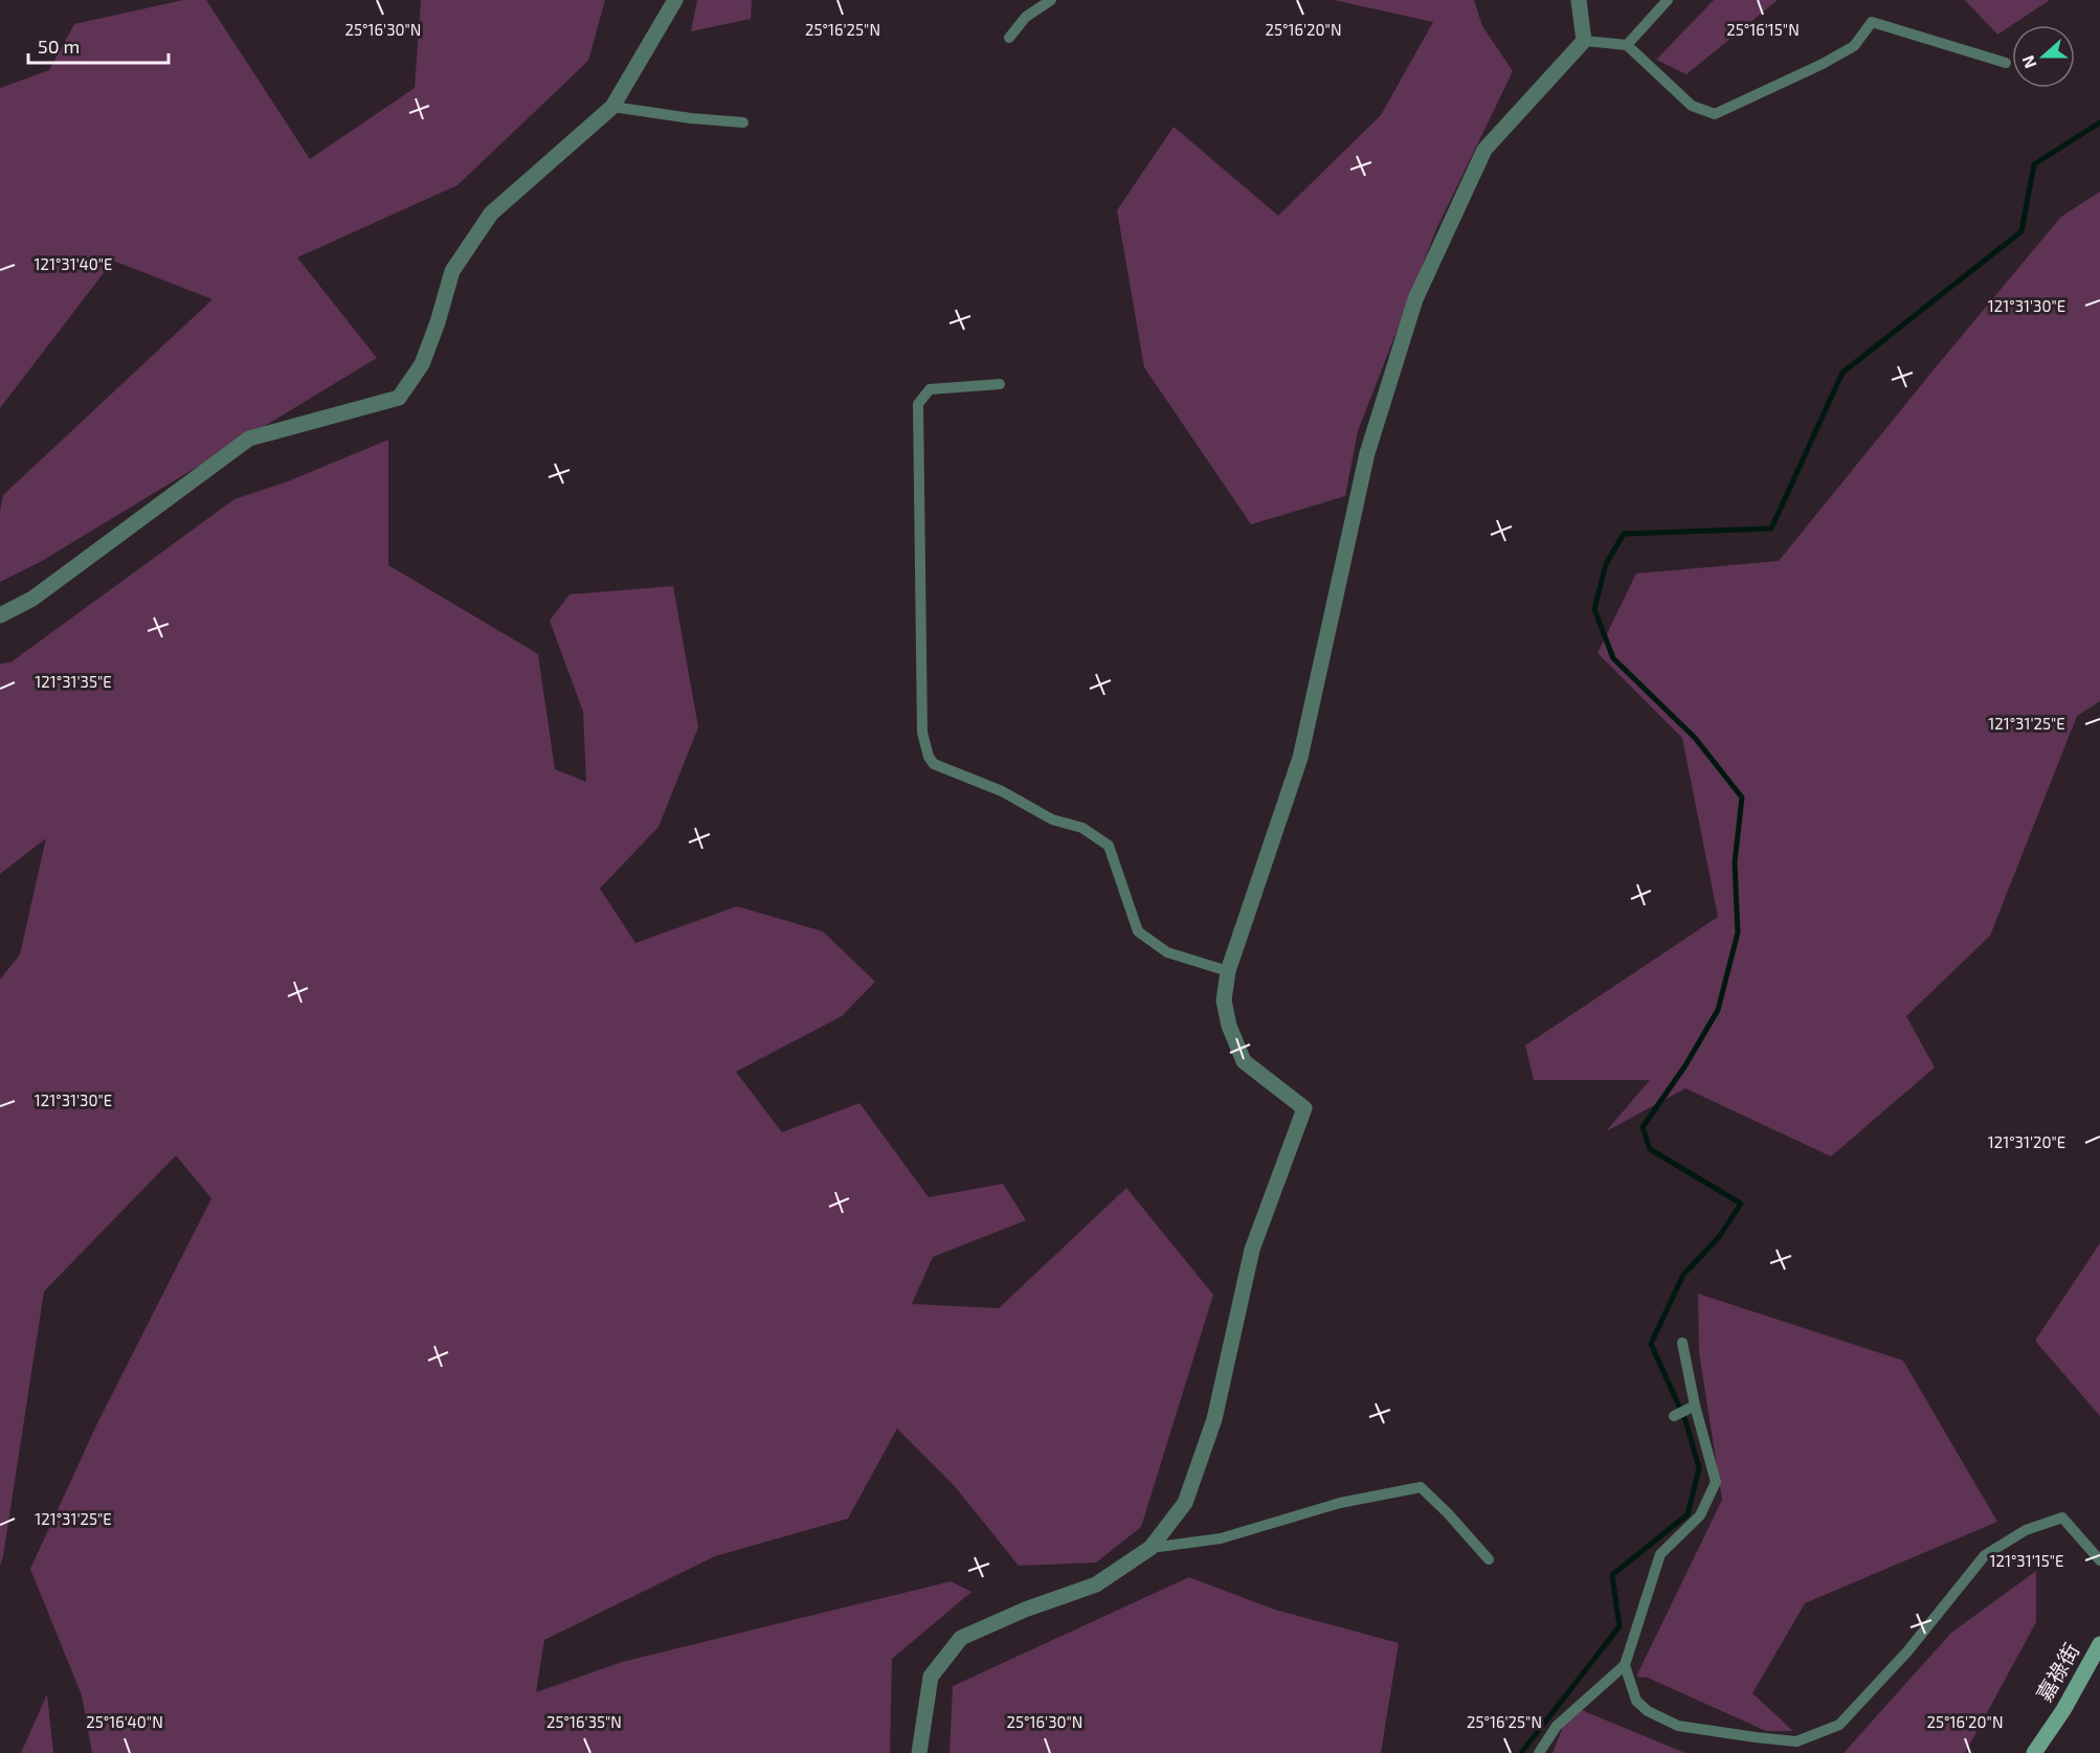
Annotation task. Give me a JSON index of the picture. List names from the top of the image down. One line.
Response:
{"streets":{"street":["嘉祿街"]},"scale_bar":"50 m","north":"left","coordinates":["25°16'30\"N","25°16'25\"N","25°16'20\"N","25°16'15\"N","121°31'40\"E","121°31'30\"E","121°31'35\"E","121°31'25\"E","121°31'20\"E","121°31'15\"E","25°16'40\"N","25°16'35\"N"]}
